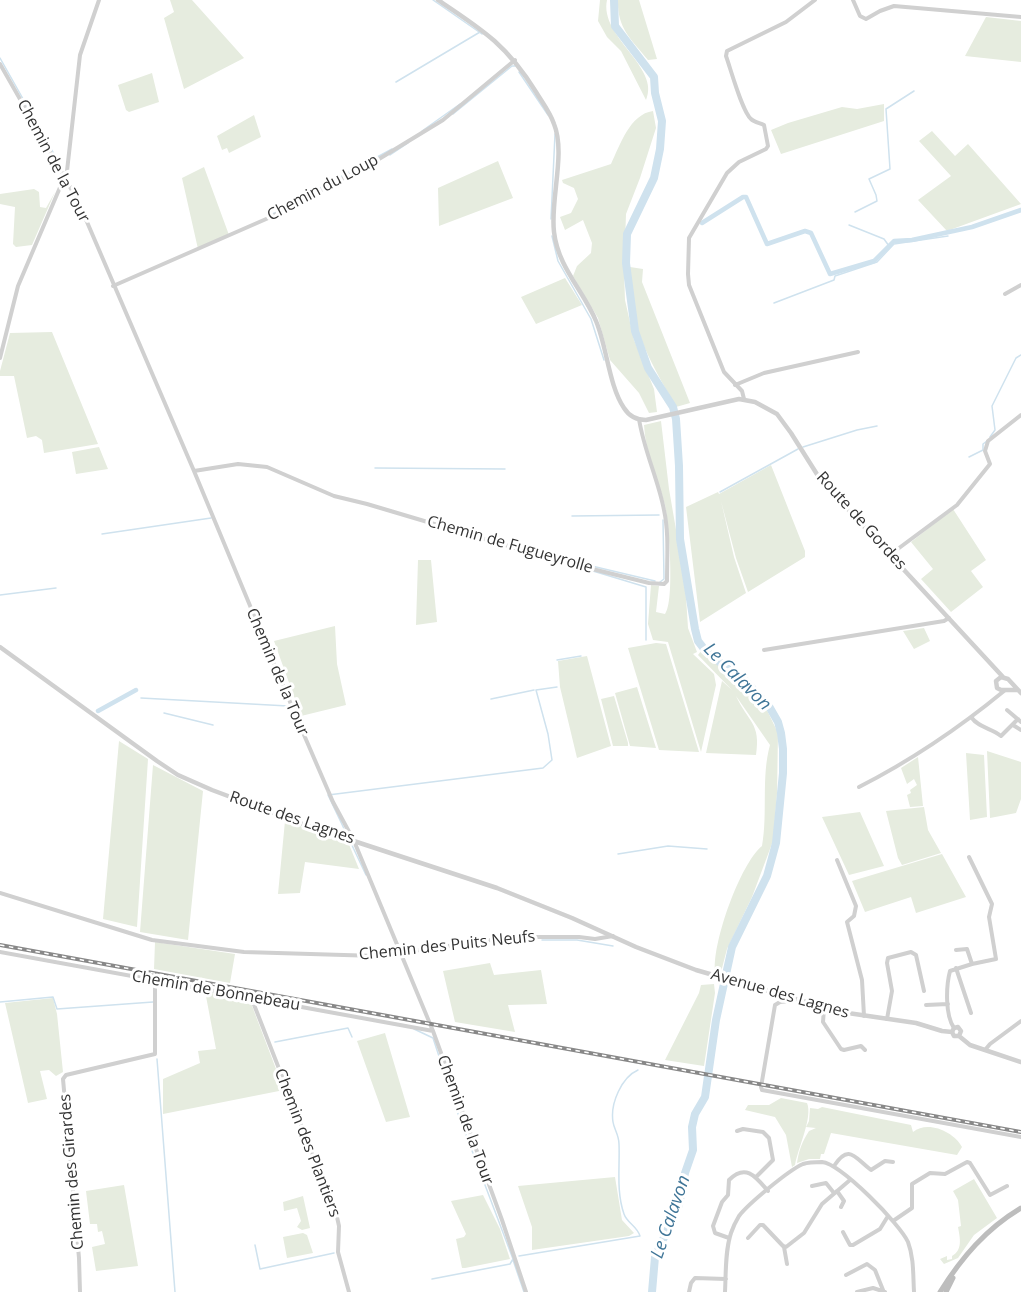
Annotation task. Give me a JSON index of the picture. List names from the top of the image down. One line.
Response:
{"streets":{"street":["Chemin de la Tour","Chemin du Loup","Route de Gordes","Chemin de Fugueyrolle","Route des Lagnes","Chemin des Puits Neufs","Chemin de Bonnebeau","Avenue des Lagnes","Chemin des Plantiers","Chemin des Girardes"]},"crossings":[["Chemin de la Tour","Chemin du Loup"],["Chemin de la Tour","Chemin de Fugueyrolle"],["Chemin de la Tour","Route des Lagnes"],["Chemin de la Tour","Chemin des Puits Neufs"],["Chemin de la Tour","Chemin de Bonnebeau"],["Route des Lagnes","Chemin des Puits Neufs"],["Route des Lagnes","Avenue des Lagnes"],["Chemin des Puits Neufs","Avenue des Lagnes"],["Chemin de Bonnebeau","Chemin des Plantiers"],["Chemin de Bonnebeau","Chemin des Girardes"]],"water":["Le Calavon"]}
